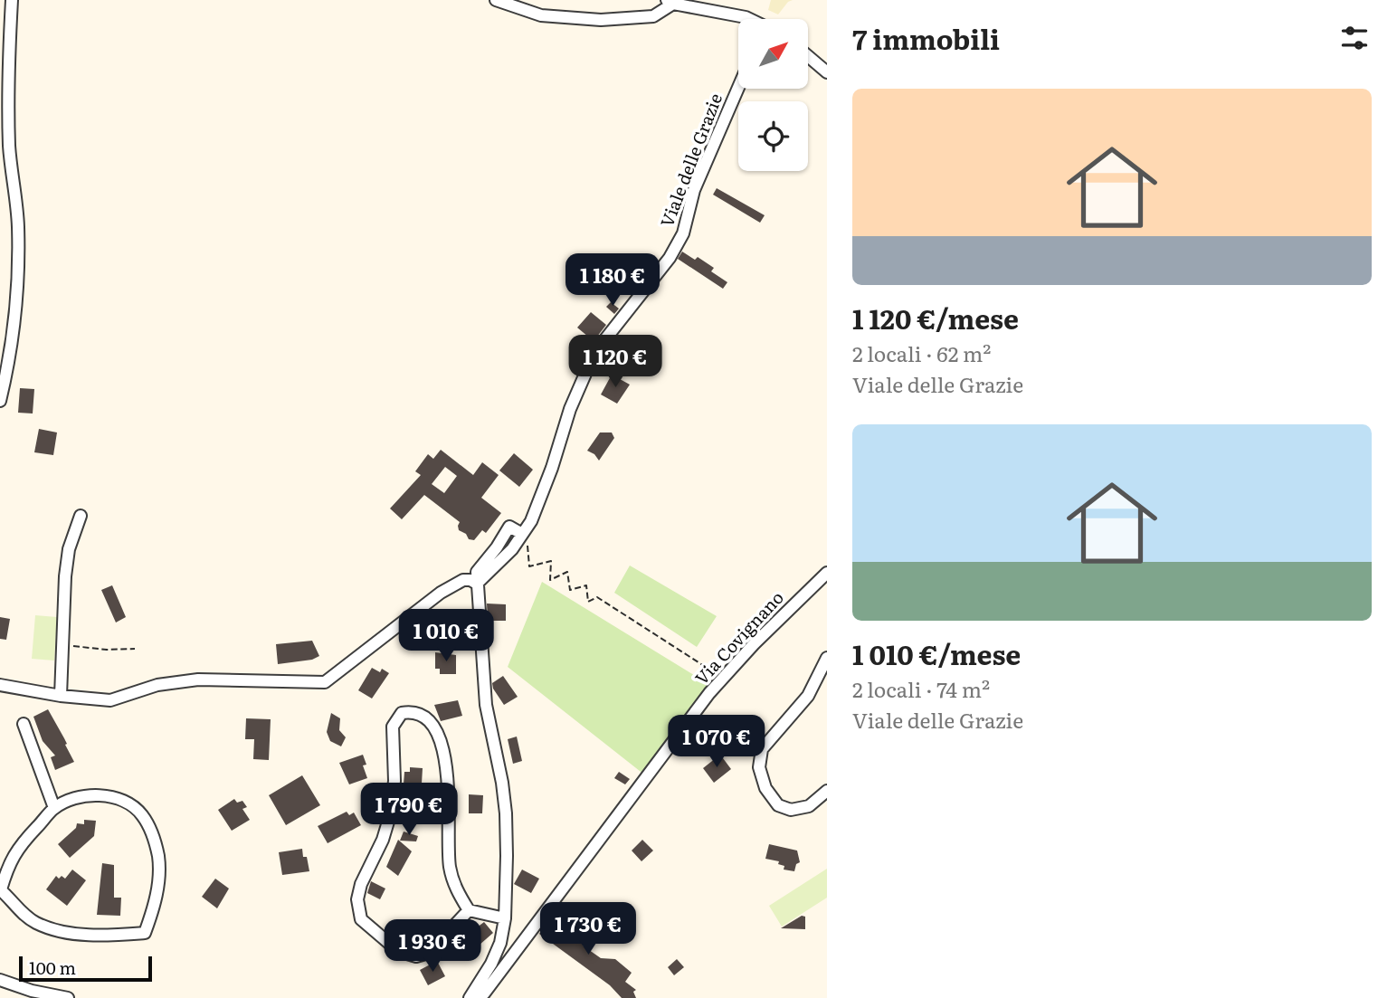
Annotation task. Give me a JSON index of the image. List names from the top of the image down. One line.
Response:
{"streets":{"street":["Viale delle Grazie","Via Covignano"]},"scale_bar":"100 m","north":"top right","page":{"heading":"7 immobili","list":[{"name":"1 120 €/mese","note":"2 locali · 62 m² · Viale delle Grazie"},{"name":"1 010 €/mese","note":"2 locali · 74 m² · Viale delle Grazie"}],"price":["1 180 €","1 120 €","1 010 €","1 070 €","1 790 €","1 730 €","1 930 €"],"scale":"100 m"}}
